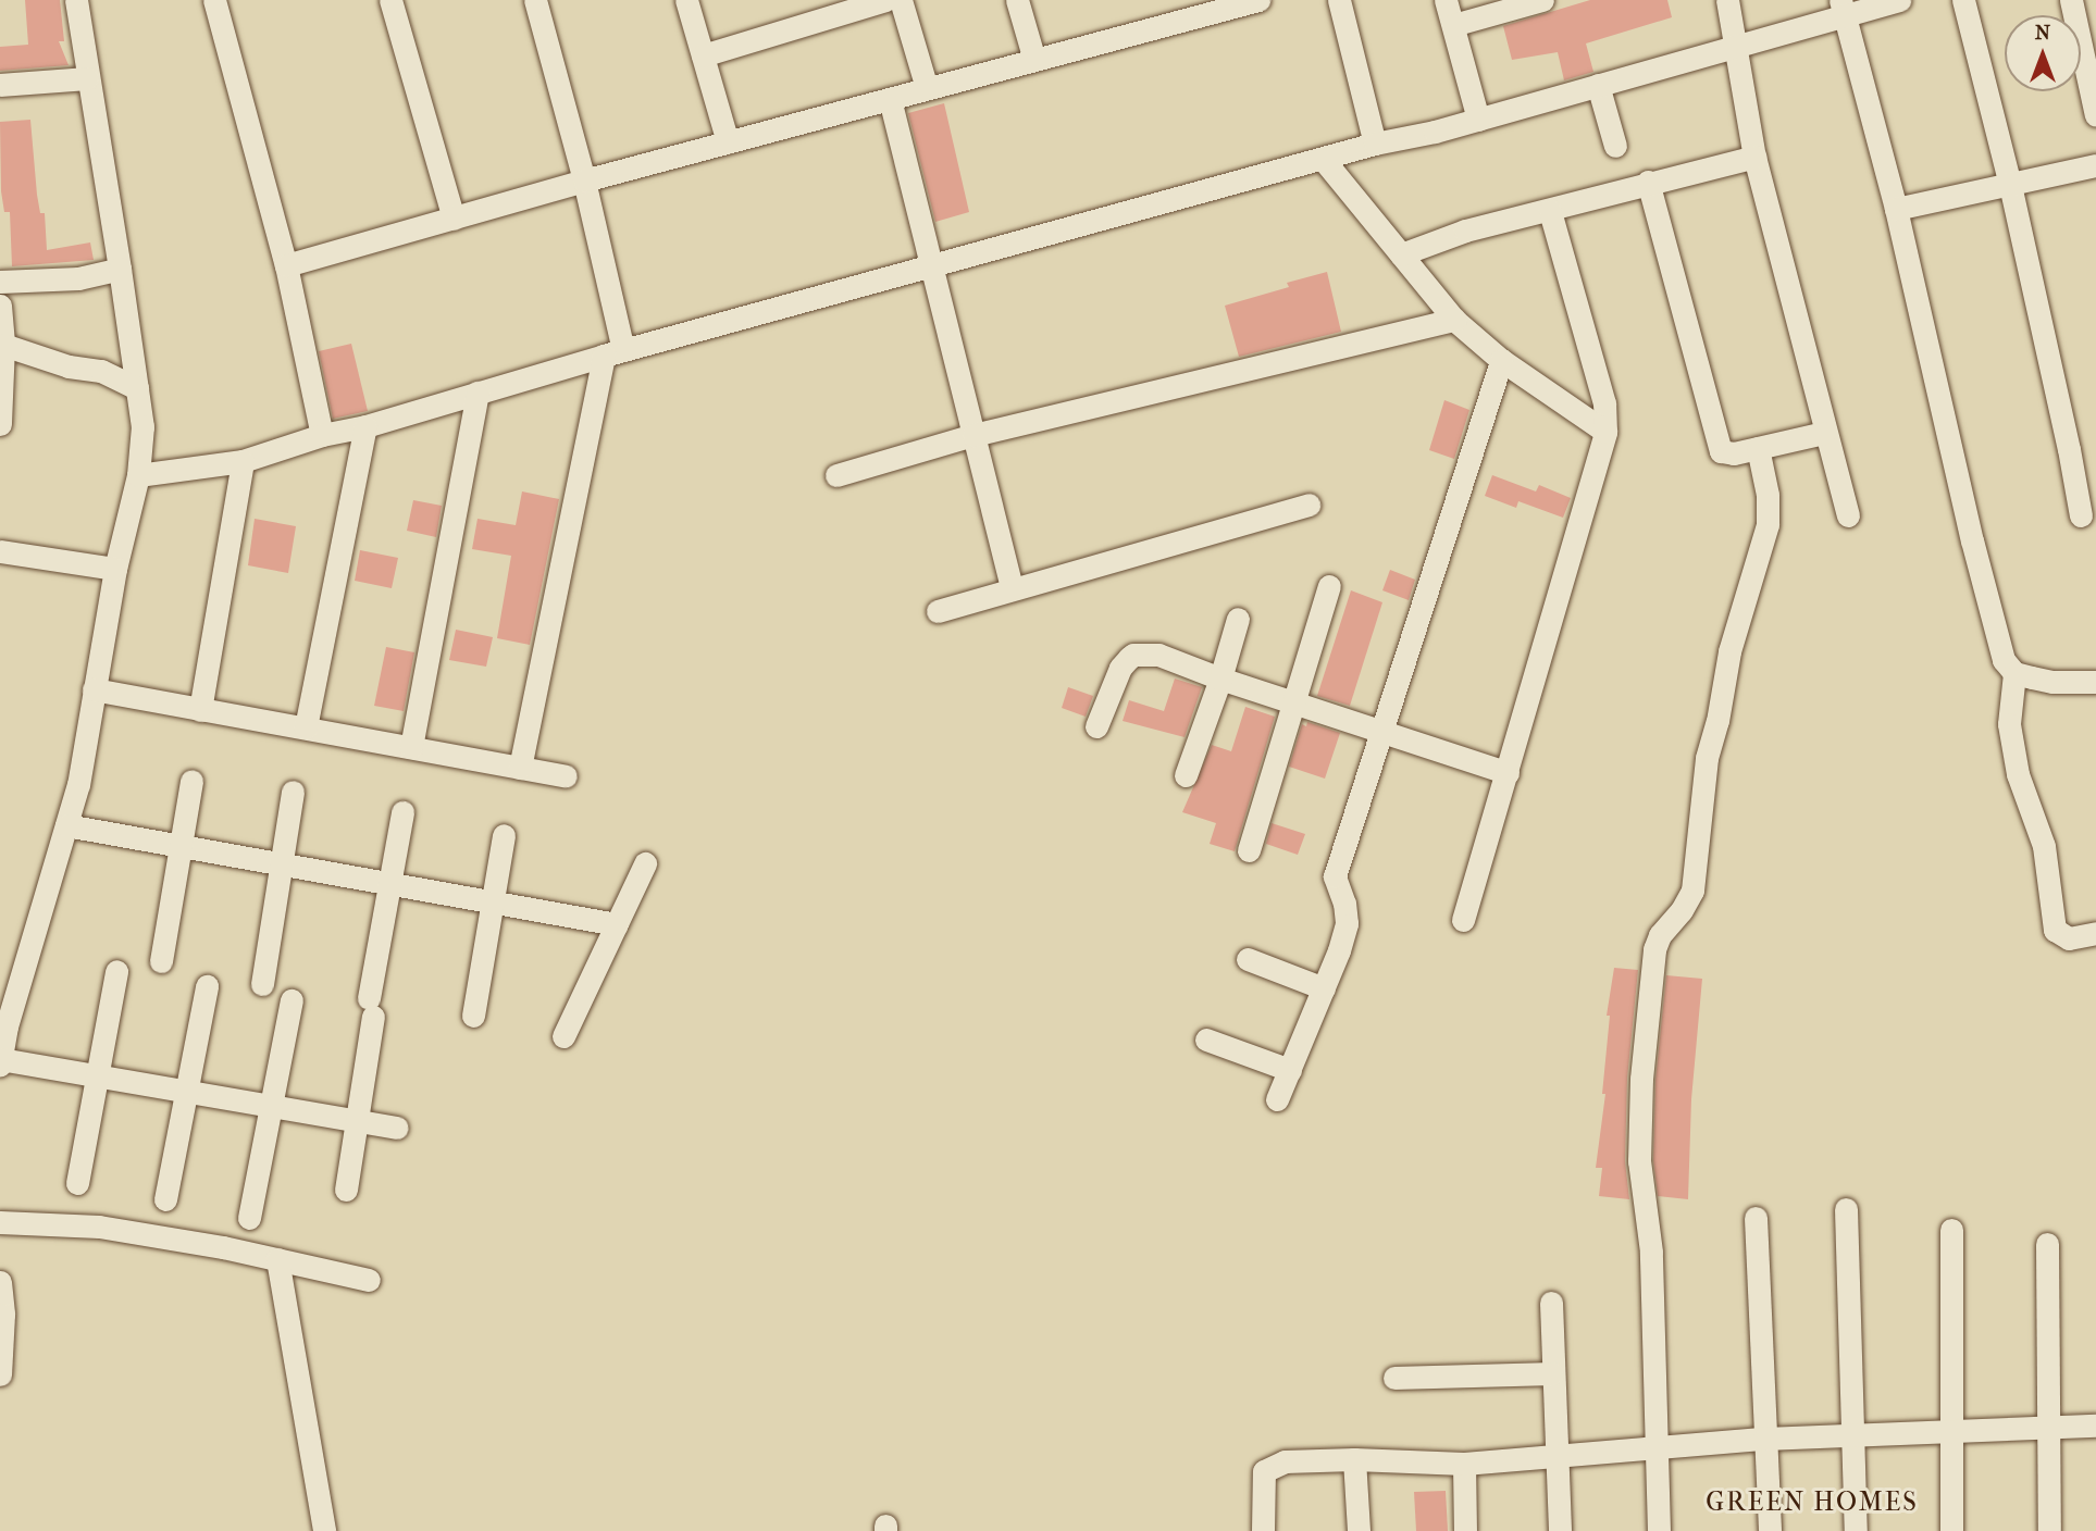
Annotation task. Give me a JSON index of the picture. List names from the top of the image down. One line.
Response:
{"districts":["GREEN HOMES"],"north":"top"}
